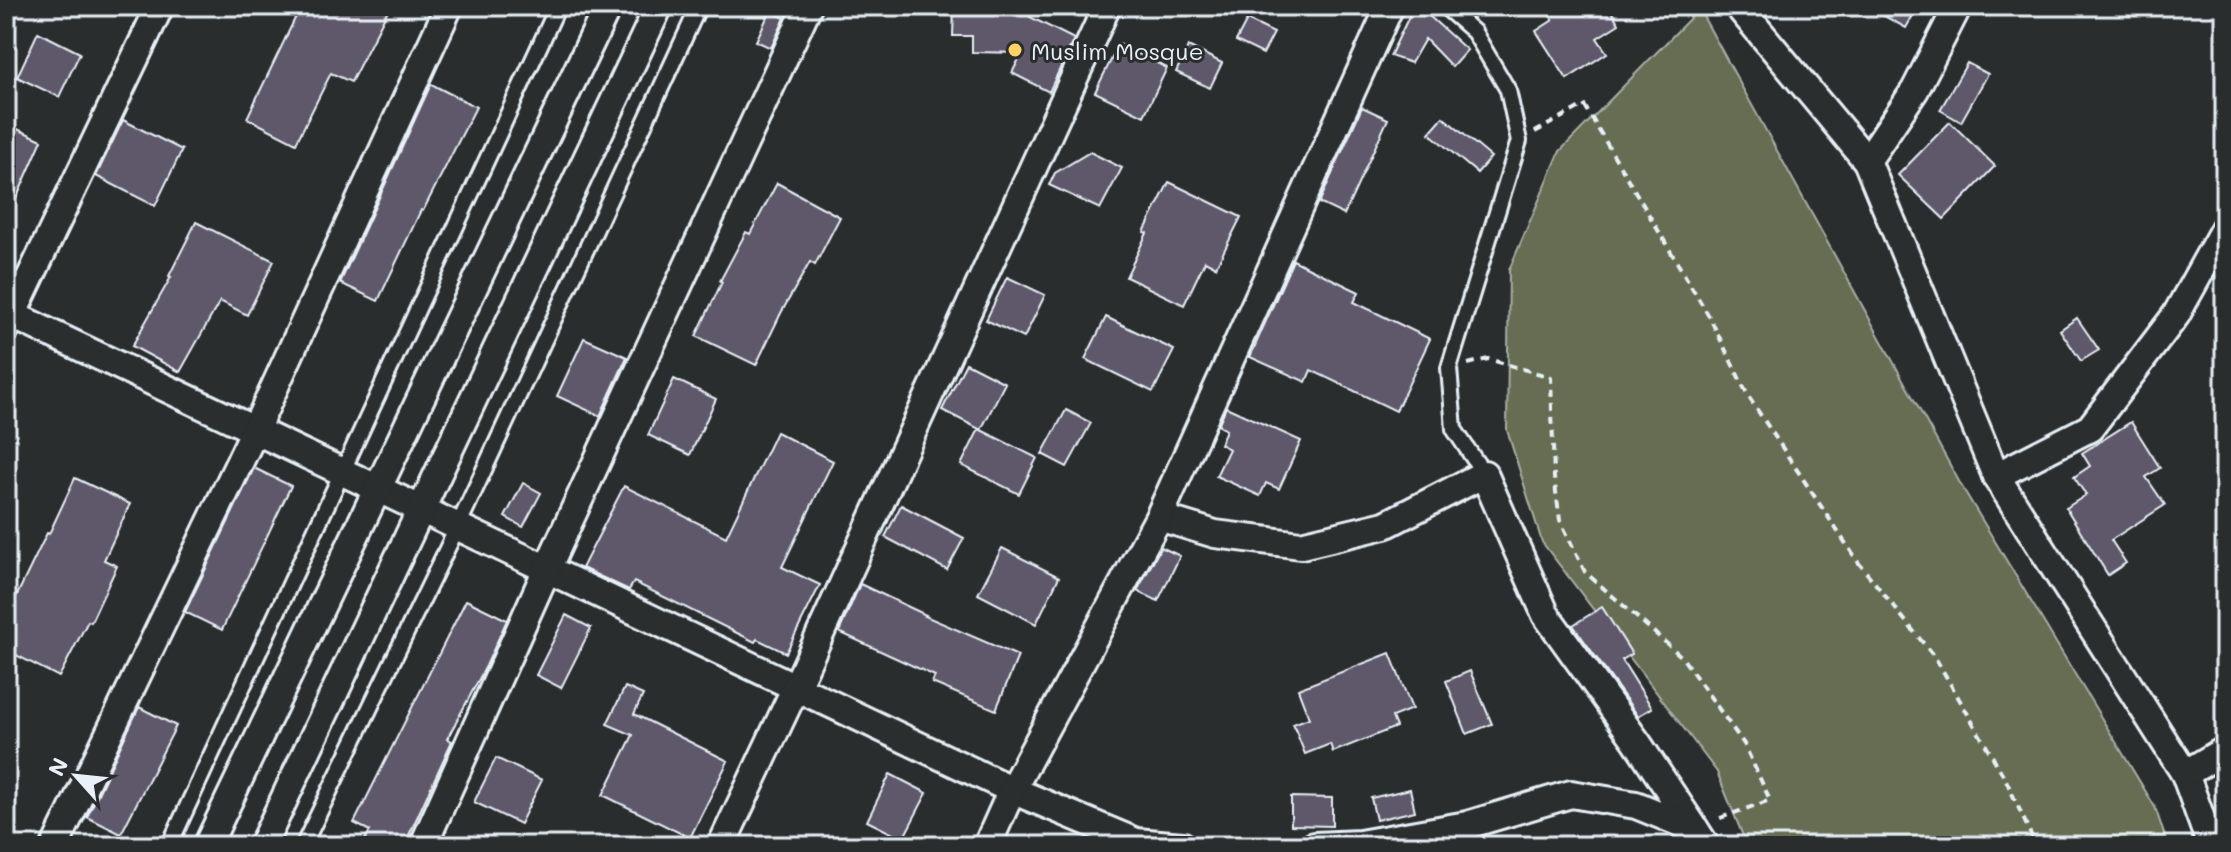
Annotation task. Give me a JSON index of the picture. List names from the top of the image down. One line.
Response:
{"places":["Muslim Mosque"],"north":"top left"}
